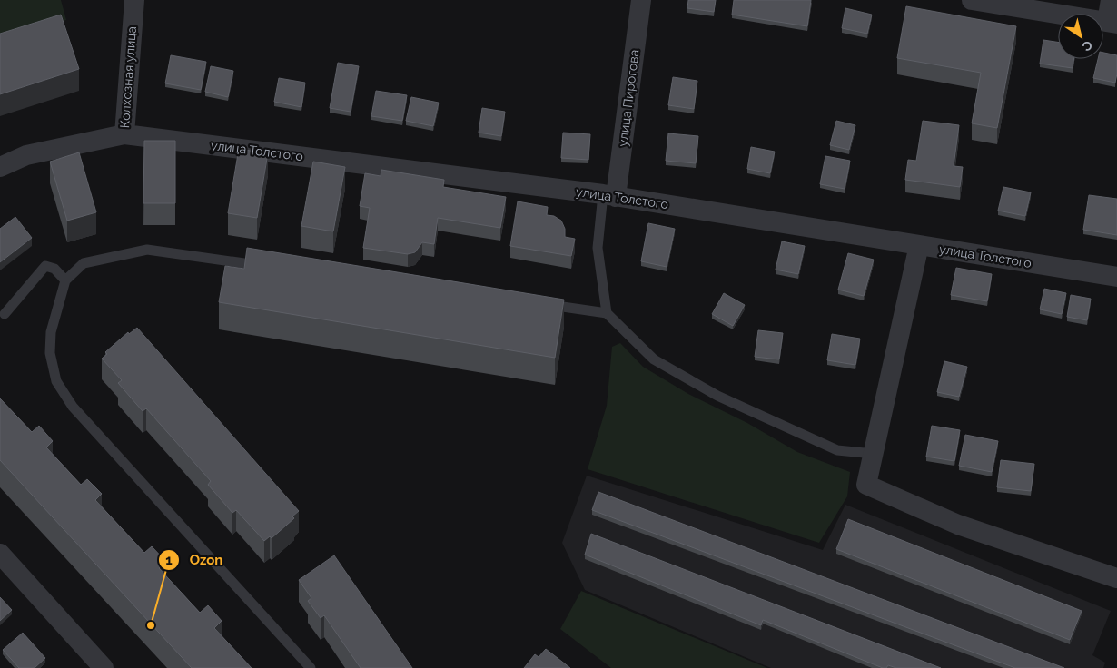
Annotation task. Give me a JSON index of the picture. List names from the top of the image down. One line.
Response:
{"streets":{"street":["Колхозная улица","улица Пирогова","улица Толстого"]},"crossings":[["Колхозная улица","улица Толстого"],["улица Пирогова","улица Толстого"]],"places":["Ozon"],"north":"bottom right"}
